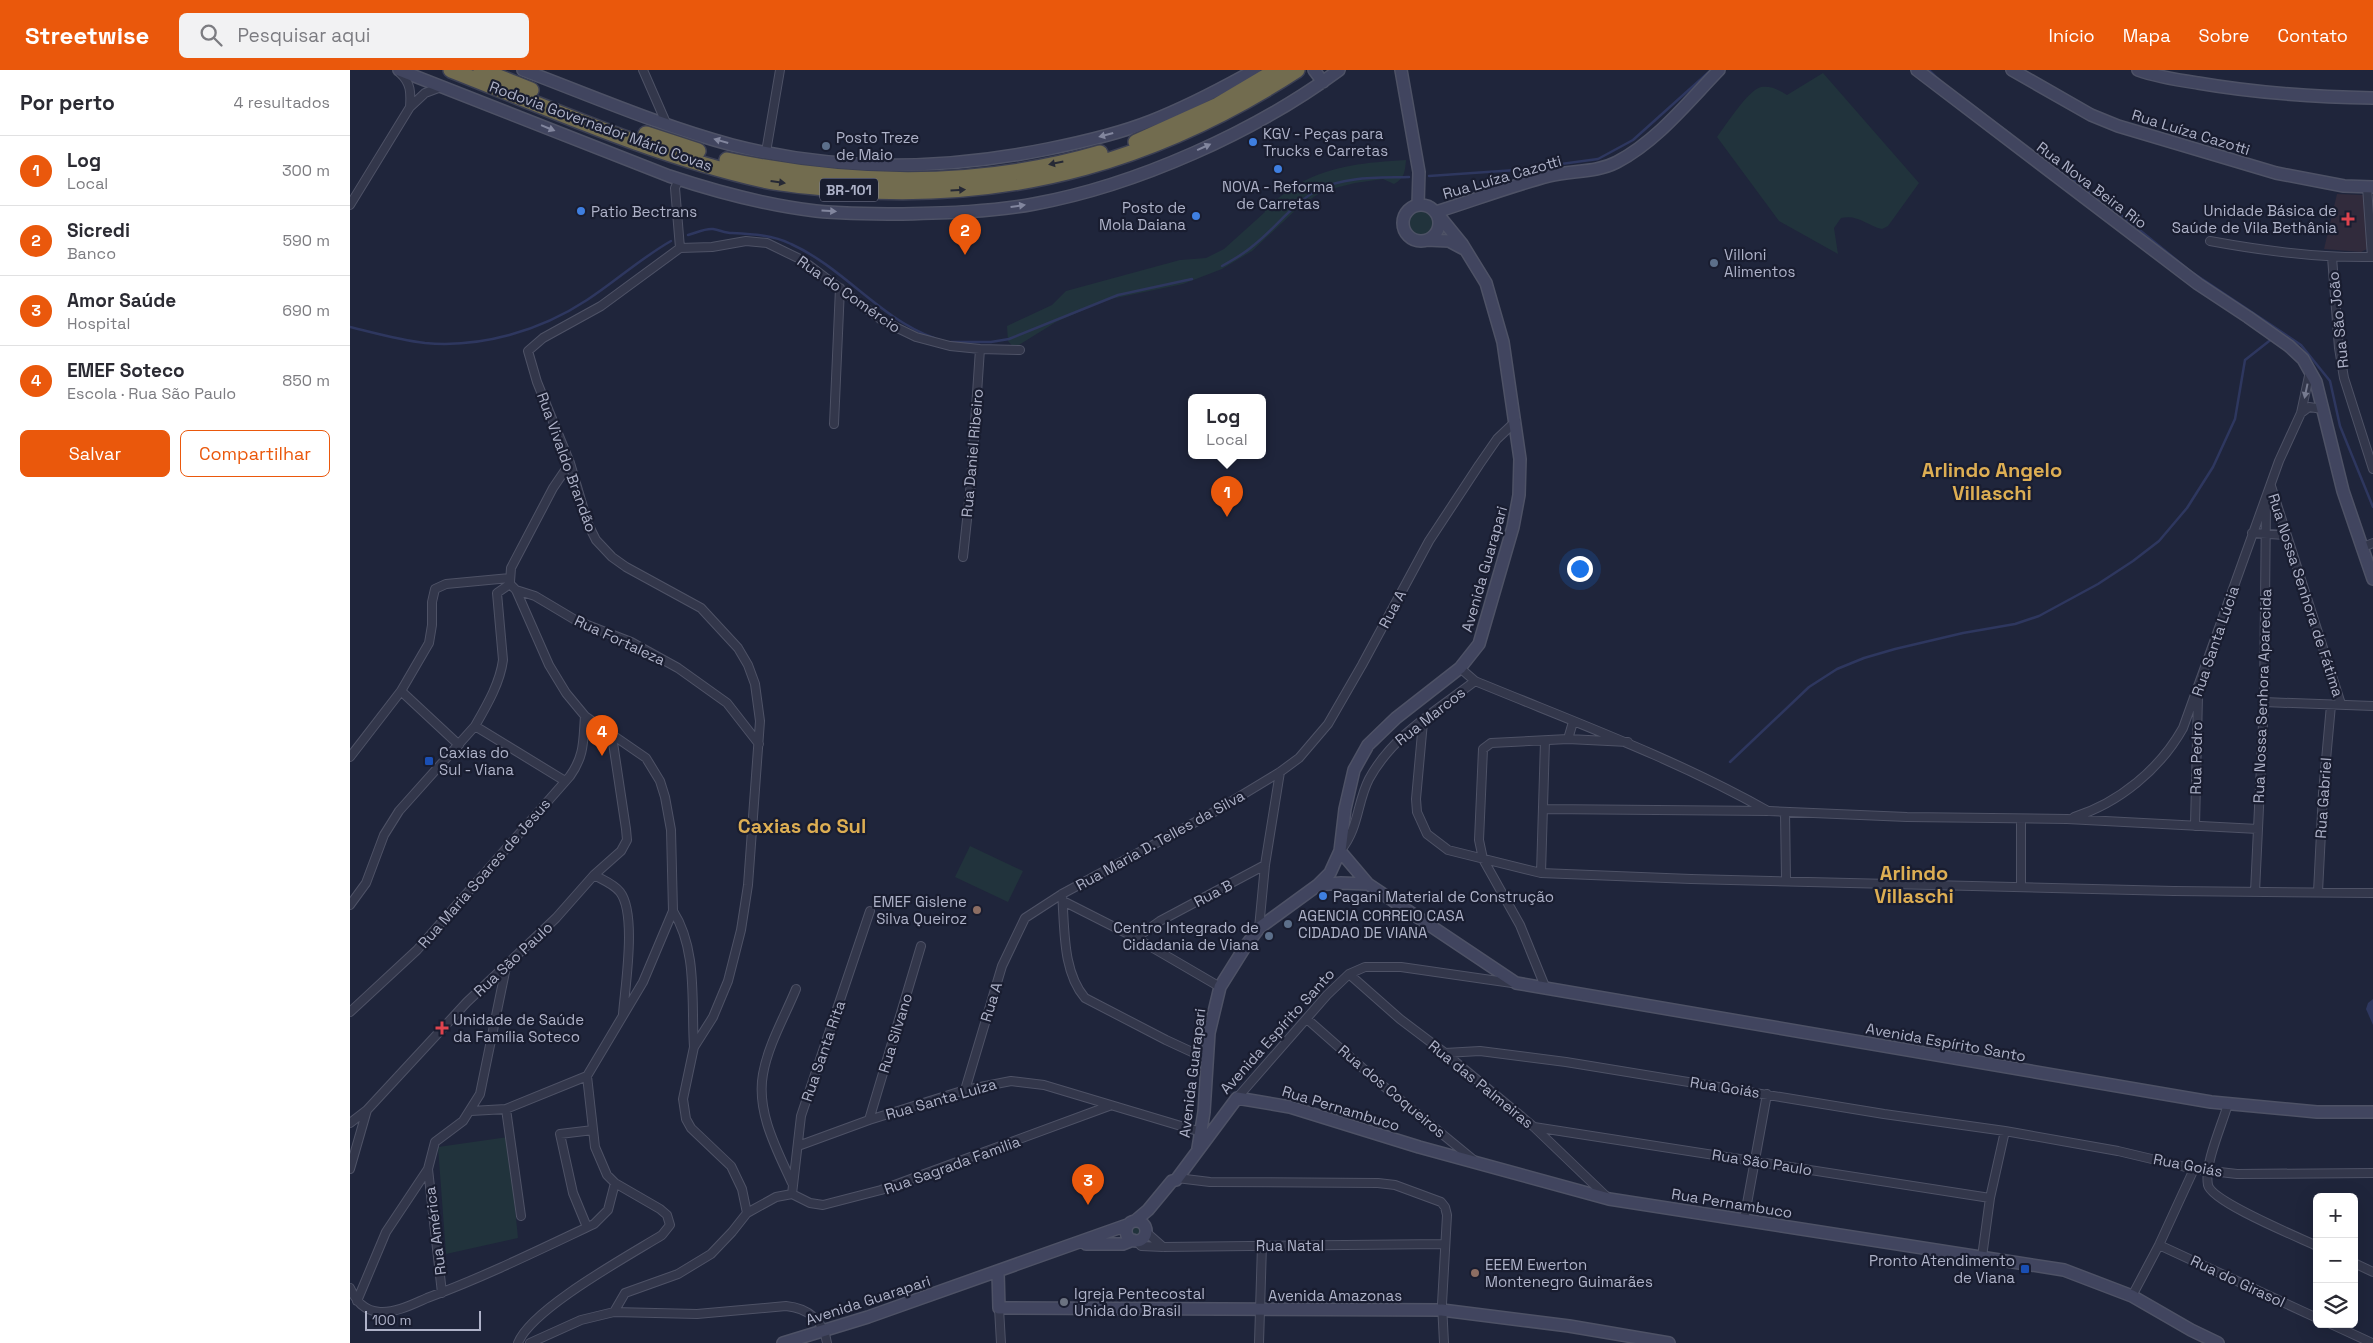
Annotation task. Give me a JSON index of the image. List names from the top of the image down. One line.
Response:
{"streets":{"highway":["Rodovia Governador Mário Covas","BR-101"],"street":["Rua Luíza Cazotti","Rua Nova Beira Rio","Rua do Comércio","Rua São João","Rua Daniel Ribeiro","Rua Vivaldo Brandão","Avenida Guarapari","Rua Nossa Senhora de Fátima","Rua A","Rua Fortaleza","Rua Santa Lúcia","Rua Nossa Senhora Aparecida","Rua Marcos","Rua Pedro","Rua Gabriel","Rua Maria D. Telles da Silva","Rua Maria Soares de Jesus","Rua B","Rua São Paulo","Avenida Espírito Santo","Rua Silvano","Rua Santa Rita","Rua das Palmeiras","Rua Goiás","Rua dos Coqueiros","Rua Santa Luiza","Rua Pernambuco","Rua Sagrada Familia","Rua América","Rua Natal","Rua do Girasol","Avenida Amazonas"]},"crossings":[["Rua Luíza Cazotti","Avenida Guarapari"],["Rua Nova Beira Rio","Rua Santa Lúcia"],["Rua do Comércio","Rua Daniel Ribeiro"],["Rua do Comércio","Rua Vivaldo Brandão"],["Rua Vivaldo Brandão","Rua Fortaleza"],["Avenida Guarapari","Rua A"],["Avenida Guarapari","Rua Marcos"],["Avenida Guarapari","Avenida Espírito Santo"],["Avenida Guarapari","Rua Santa Luiza"],["Avenida Guarapari","Rua Natal"],["Rua Nossa Senhora de Fátima","Rua Santa Lúcia"],["Rua A","Rua Maria D. Telles da Silva"],["Rua A","Rua Santa Luiza"],["Rua Santa Lúcia","Rua Nossa Senhora Aparecida"],["Rua Santa Lúcia","Rua Pedro"],["Rua Marcos","Avenida Espírito Santo"],["Rua São Paulo","Rua das Palmeiras"],["Avenida Espírito Santo","Rua das Palmeiras"],["Avenida Espírito Santo","Rua dos Coqueiros"],["Avenida Espírito Santo","Rua Pernambuco"],["Rua Silvano","Rua Santa Luiza"],["Rua Santa Rita","Rua Santa Luiza"],["Rua Santa Rita","Rua Sagrada Familia"],["Rua das Palmeiras","Rua Goiás"],["Rua das Palmeiras","Rua Pernambuco"],["Rua dos Coqueiros","Rua Pernambuco"],["Rua Santa Luiza","Rua Sagrada Familia"]],"districts":["Arlindo Angelo Villaschi","Caxias do Sul","Arlindo Villaschi"],"places":{"other":["KGV - Peças para Trucks e Carretas","Posto Treze de Maio","NOVA - Reforma de Carretas","Patio Bectrans","Posto de Mola Daiana","Villoni Alimentos","Pagani Material de Construção","EMEF Gislene Silva Queiroz","AGENCIA CORREIO CASA CIDADAO DE VIANA","Centro Integrado de Cidadania de Viana","EEEM Ewerton Montenegro Guimarães","Igreja Pentecostal Unida do Brasil"],"health":["Unidade Básica de Saúde de Vila Bethânia","Unidade de Saúde da Família Soteco"],"transit":["Caxias do Sul - Viana","Pronto Atendimento de Viana"]},"scale_bar":"100 m","page":{"header":"Streetwise","search":"Pesquisar aqui","nav":["Início","Mapa","Sobre","Contato"],"heading":["Por perto","4 resultados"],"list":[{"mark":"1","name":"Log","note":"Local","value":"300 m"},{"mark":"2","name":"Sicredi","note":"Banco","value":"590 m"},{"mark":"3","name":"Amor Saúde","note":"Hospital","value":"690 m"},{"mark":"4","name":"EMEF Soteco","note":"Escola · Rua São Paulo","value":"850 m"}],"pins":["2","1","4","3"],"popup":["Log","Local"],"buttons":["Salvar","Compartilhar"],"map_buttons":["+","−"],"scale":"100 m"}}
